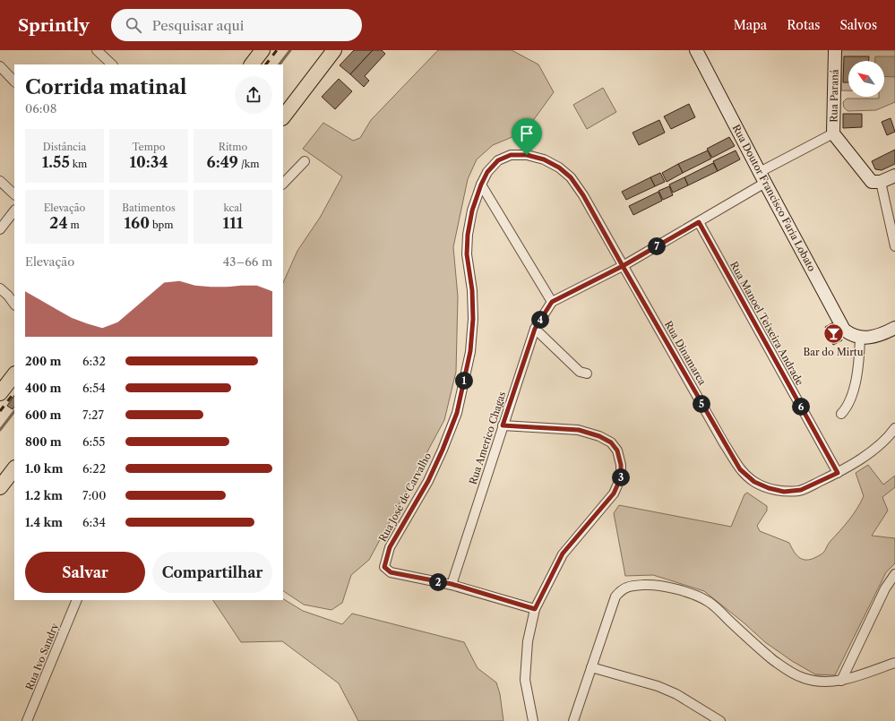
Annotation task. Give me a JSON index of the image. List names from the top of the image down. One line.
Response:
{"streets":{"street":["Rua Paraná","Rua Doutor Francisco Faria Lobato","Rua Manoel Teixeira Andrade","Rua Dinamarca","Rua Americo Chagas","Rua José de Carvalho","Rua Ivo Sandry"]},"crossings":[["Rua Manoel Teixeira Andrade","Rua Dinamarca"],["Rua Dinamarca","Rua José de Carvalho"],["Rua Americo Chagas","Rua José de Carvalho"]],"places":{"bar":["Bar do Mirtu"]},"north":"top left","page":{"header":"Sprintly","search":"Pesquisar aqui","nav":["Mapa","Rotas","Salvos"],"heading":["Corrida matinal","06:08"],"stats":[["Distância","1.55 km"],["Tempo","10:34"],["Ritmo","6:49 /km"],["Elevação","24 m"],["Batimentos","160 bpm"],["kcal","111"]],"pins":["7","4","1","5","6","3","2"],"chart":["Elevação","43–66 m"],"list":[{"name":"200 m","note":"6:32"},{"name":"400 m","note":"6:54"},{"name":"600 m","note":"7:27"},{"name":"800 m","note":"6:55"},{"name":"1.0 km","note":"6:22"},{"name":"1.2 km","note":"7:00"},{"name":"1.4 km","note":"6:34"}],"buttons":["Salvar","Compartilhar"]}}
